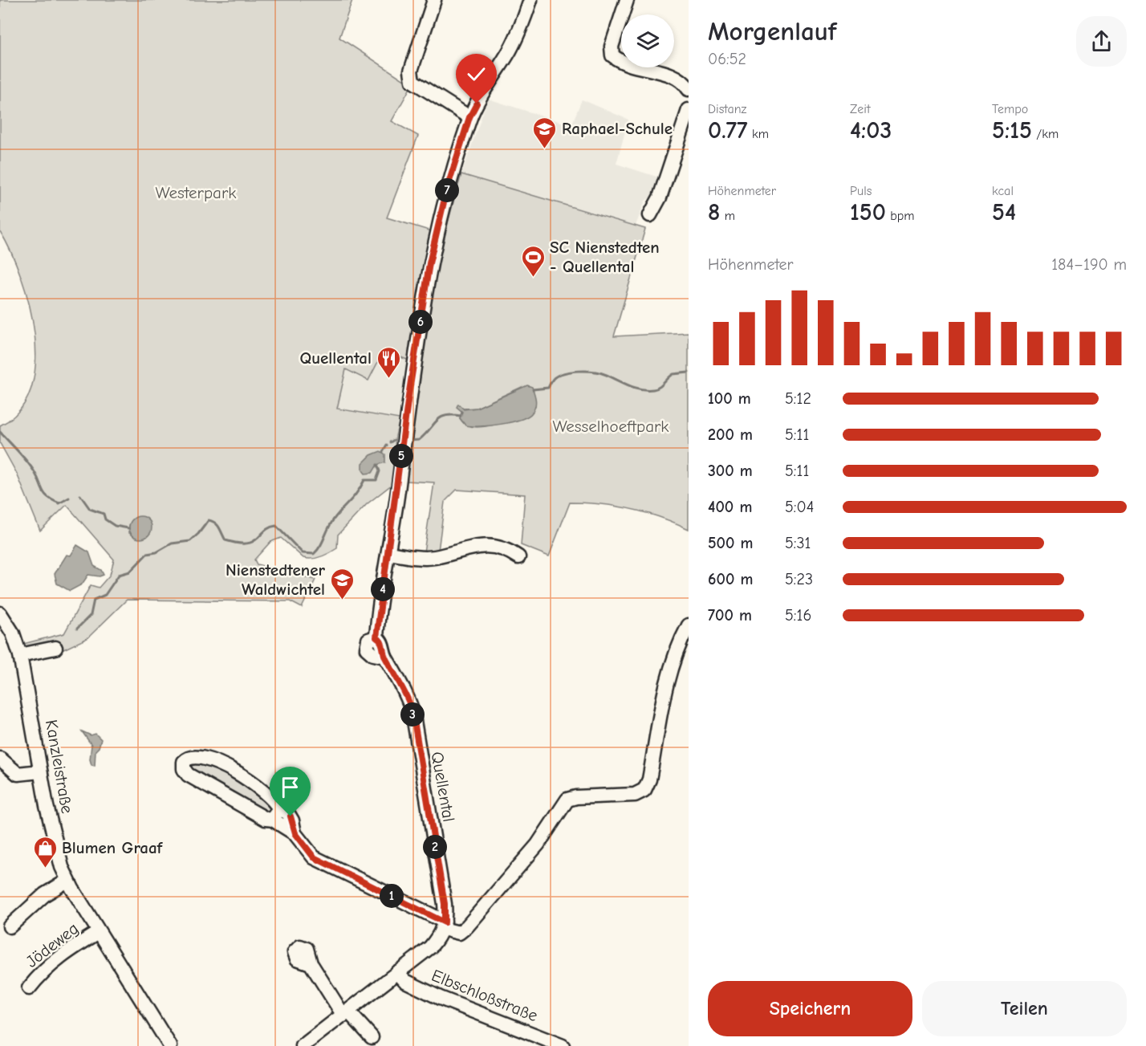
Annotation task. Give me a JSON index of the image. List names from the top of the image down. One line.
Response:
{"streets":{"street":["Kanzleistraße","Quellental","Jödeweg","Elbschloßstraße"]},"crossings":[["Kanzleistraße","Jödeweg"]],"parks":["Westerpark","Wesselhoeftpark"],"places":{"school or university":["Raphael-Schule","Nienstedtener Waldwichtel"],"sports":["SC Nienstedten - Quellental"],"restaurant":["Quellental"],"shop":["Blumen Graaf"]},"page":{"heading":["Morgenlauf","06:52"],"stats":[["Distanz","0.77 km"],["Zeit","4:03"],["Tempo","5:15 /km"],["Höhenmeter","8 m"],["Puls","150 bpm"],["kcal","54"]],"pins":["7","6","5","4","3","2","1"],"chart":["Höhenmeter","184–190 m"],"list":[{"name":"100 m","note":"5:12"},{"name":"200 m","note":"5:11"},{"name":"300 m","note":"5:11"},{"name":"400 m","note":"5:04"},{"name":"500 m","note":"5:31"},{"name":"600 m","note":"5:23"},{"name":"700 m","note":"5:16"}],"buttons":["Speichern","Teilen"]}}
